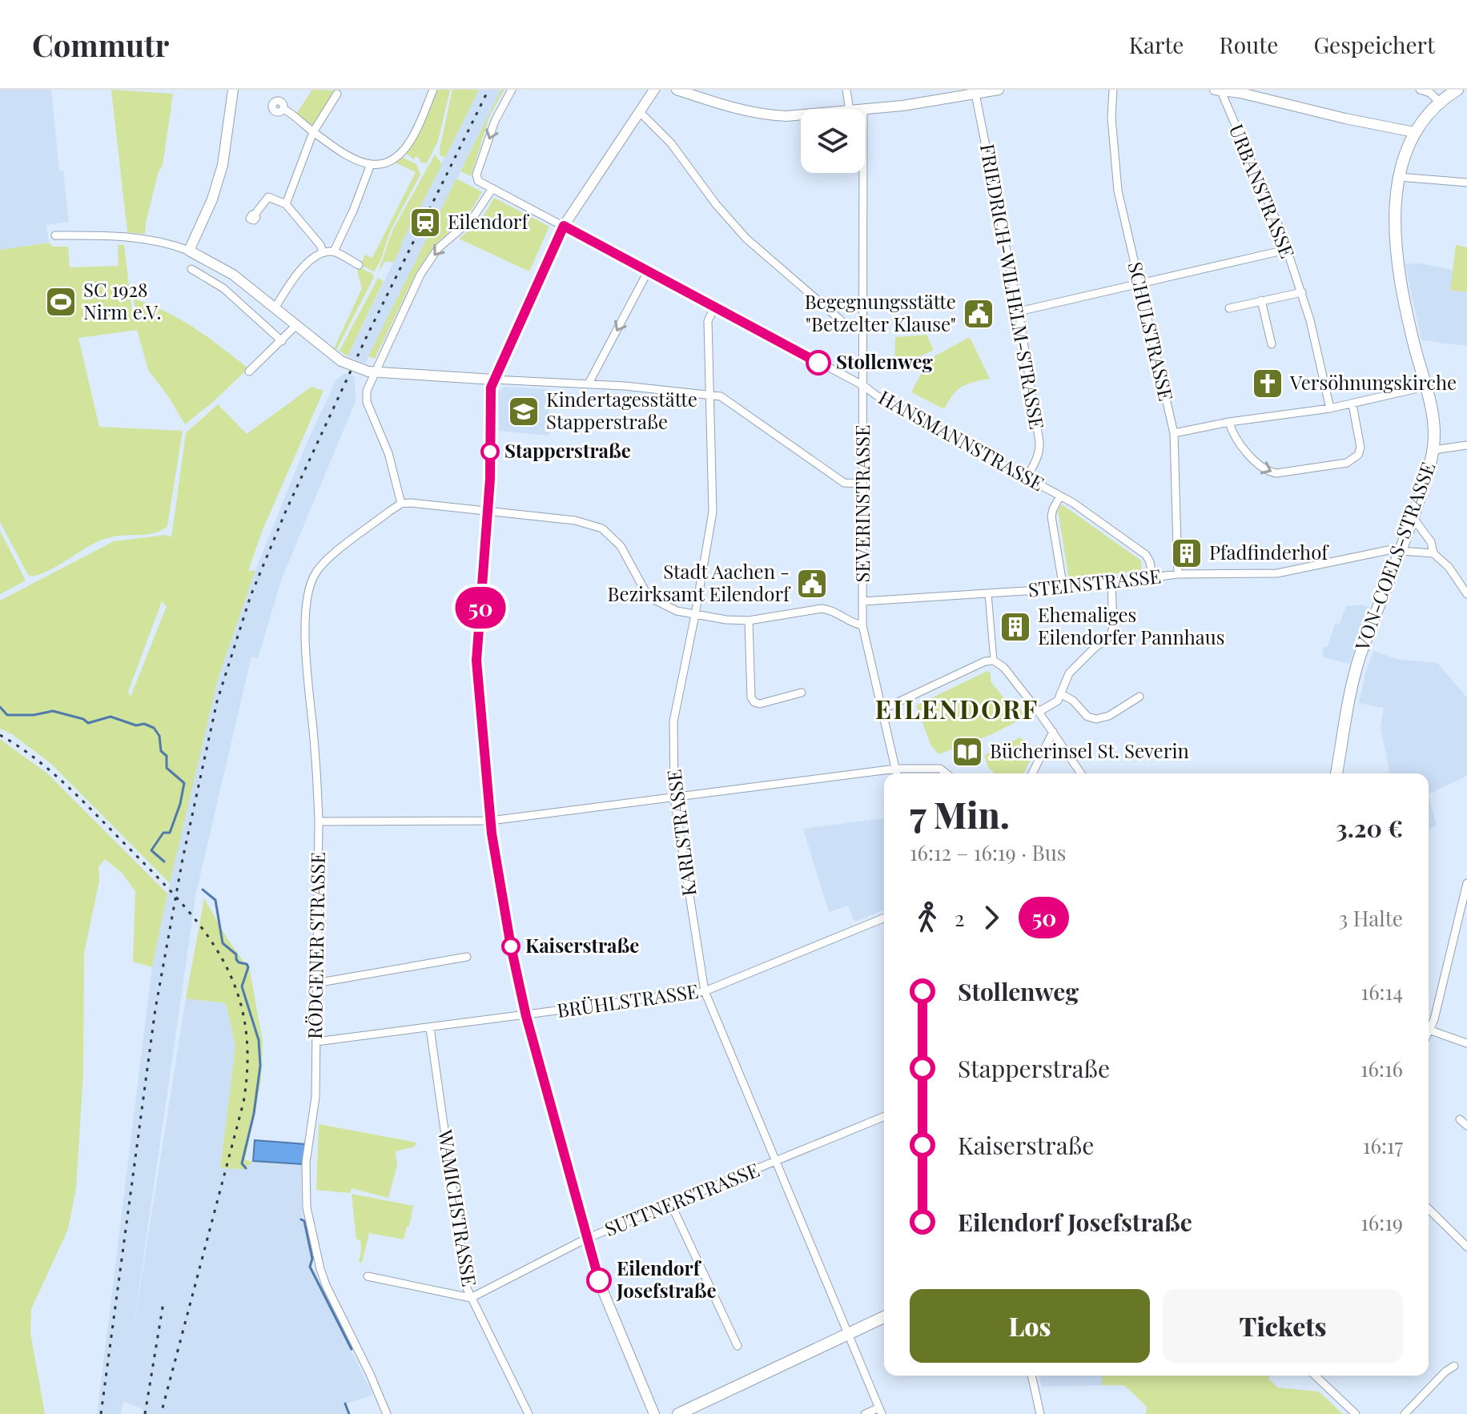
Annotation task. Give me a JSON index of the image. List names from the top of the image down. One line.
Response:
{"streets":{"main road":["VON-COELS-STRASSE"],"street":["URBANSTRASSE","FRIEDRICH-WILHELM-STRASSE","SCHULSTRASSE","HANSMANNSTRASSE","SEVERINSTRASSE","STEINSTRASSE","KARLSTRASSE","RÖDGENER STRASSE","BRÜHLSTRASSE","SUTTNERSTRASSE","WAMICHSTRASSE"]},"crossings":[["FRIEDRICH-WILHELM-STRASSE","HANSMANNSTRASSE"],["SCHULSTRASSE","STEINSTRASSE"],["HANSMANNSTRASSE","SEVERINSTRASSE"],["HANSMANNSTRASSE","STEINSTRASSE"],["HANSMANNSTRASSE","KARLSTRASSE"],["SEVERINSTRASSE","STEINSTRASSE"],["VON-COELS-STRASSE","STEINSTRASSE"],["KARLSTRASSE","BRÜHLSTRASSE"],["KARLSTRASSE","SUTTNERSTRASSE"],["RÖDGENER STRASSE","BRÜHLSTRASSE"],["BRÜHLSTRASSE","WAMICHSTRASSE"],["SUTTNERSTRASSE","WAMICHSTRASSE"]],"districts":["EILENDORF"],"places":{"station":["Eilendorf"],"sports":["SC 1928 Nirm e.V."],"public building":["Begegnungsstätte \"Betzelter Klause\"","Stadt Aachen - Bezirksamt Eilendorf"],"other":["Stollenweg","Stapperstraße","Kaiserstraße","Eilendorf Josefstraße"],"church":["Versöhnungskirche"],"school or university":["Kindertagesstätte Stapperstraße"],"building":["Pfadfinderhof","Ehemaliges Eilendorfer Pannhaus"],"library":["Bücherinsel St. Severin"]},"lines":["bus line 50"],"page":{"header":"Commutr","nav":["Karte","Route","Gespeichert"],"on_map":"50","heading":["7 Min.","16:12 – 16:19 · Bus","3.20 €"],"legs":["2","50","3 Halte"],"list":[{"name":"Stollenweg","value":"16:14"},{"name":"Stapperstraße","value":"16:16"},{"name":"Kaiserstraße","value":"16:17"},{"name":"Eilendorf Josefstraße","value":"16:19"}],"buttons":["Los","Tickets"]}}
